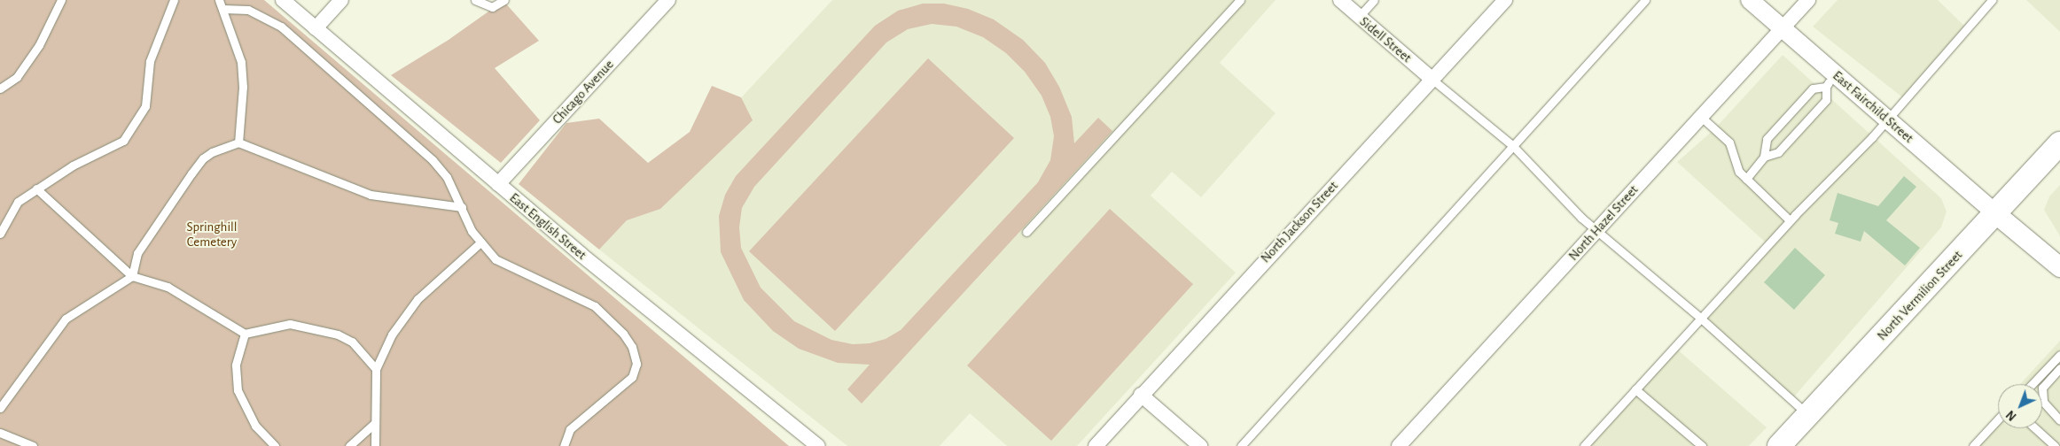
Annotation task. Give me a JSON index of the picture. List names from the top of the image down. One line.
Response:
{"streets":{"main road":["North Vermilion Street"],"street":["Sidell Street","Chicago Avenue","East Fairchild Street","North Jackson Street","North Hazel Street","East English Street"]},"crossings":[["Sidell Street","North Jackson Street"],["Chicago Avenue","East English Street"],["East Fairchild Street","North Hazel Street"],["East Fairchild Street","North Vermilion Street"]],"parks":["Springhill Cemetery"],"north":"bottom left"}
